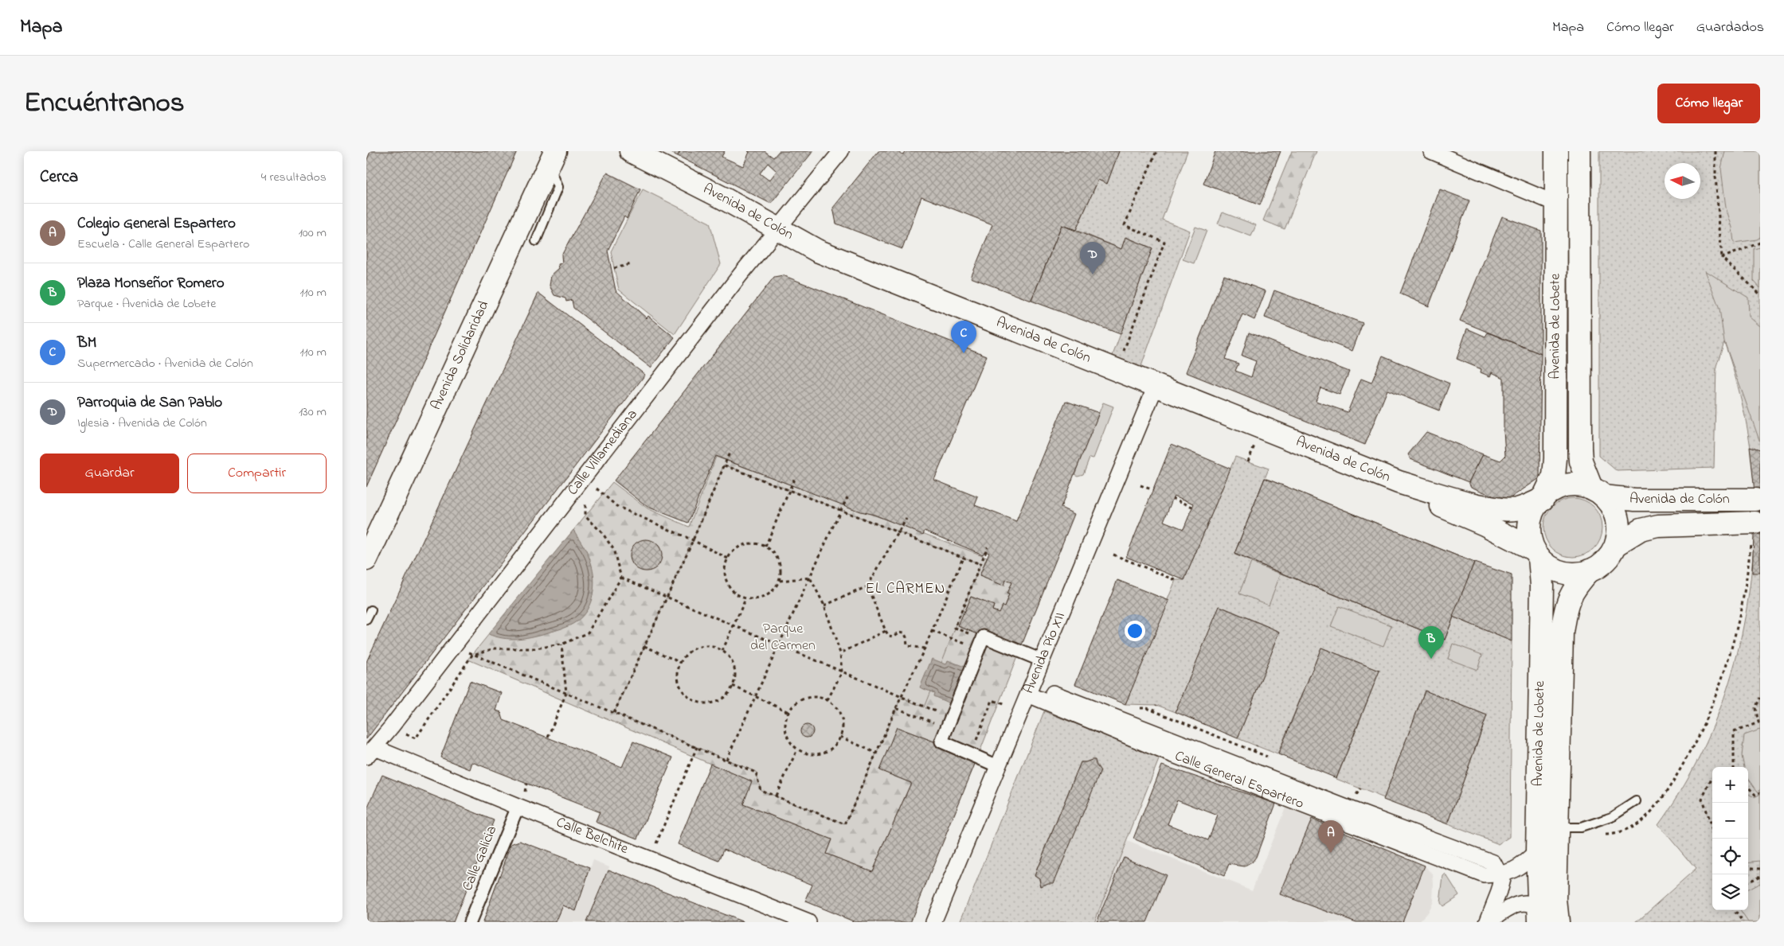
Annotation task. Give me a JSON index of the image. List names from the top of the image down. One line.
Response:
{"streets":{"main road":["Avenida de Colón","Avenida de Lobete","Avenida Solidaridad"],"street":["Calle Villamediana","Avenida Pío XII","Calle General Espartero","Calle Belchite","Calle Galicia"]},"crossings":[["Avenida de Colón","Avenida de Lobete"],["Avenida de Colón","Calle Villamediana"],["Avenida de Colón","Avenida Pío XII"],["Avenida de Lobete","Calle General Espartero"],["Calle Villamediana","Calle Belchite"],["Avenida Pío XII","Calle General Espartero"],["Calle Belchite","Calle Galicia"]],"districts":["EL CARMEN"],"parks":["Parque del Carmen"],"north":"left","page":{"header":"Mapa","nav":["Mapa","Cómo llegar","Guardados"],"title":"Encuéntranos","buttons":["Cómo llegar",["Guardar","Compartir"]],"heading":["Cerca","4 resultados"],"list":[{"mark":"A","name":"Colegio General Espartero","note":"Escuela · Calle General Espartero","value":"100 m"},{"mark":"B","name":"Plaza Monseñor Romero","note":"Parque · Avenida de Lobete","value":"110 m"},{"mark":"C","name":"BM","note":"Supermercado · Avenida de Colón","value":"110 m"},{"mark":"D","name":"Parroquia de San Pablo","note":"Iglesia · Avenida de Colón","value":"130 m"}],"pins":["D","C","B","A"],"map_buttons":["+","−"]}}
